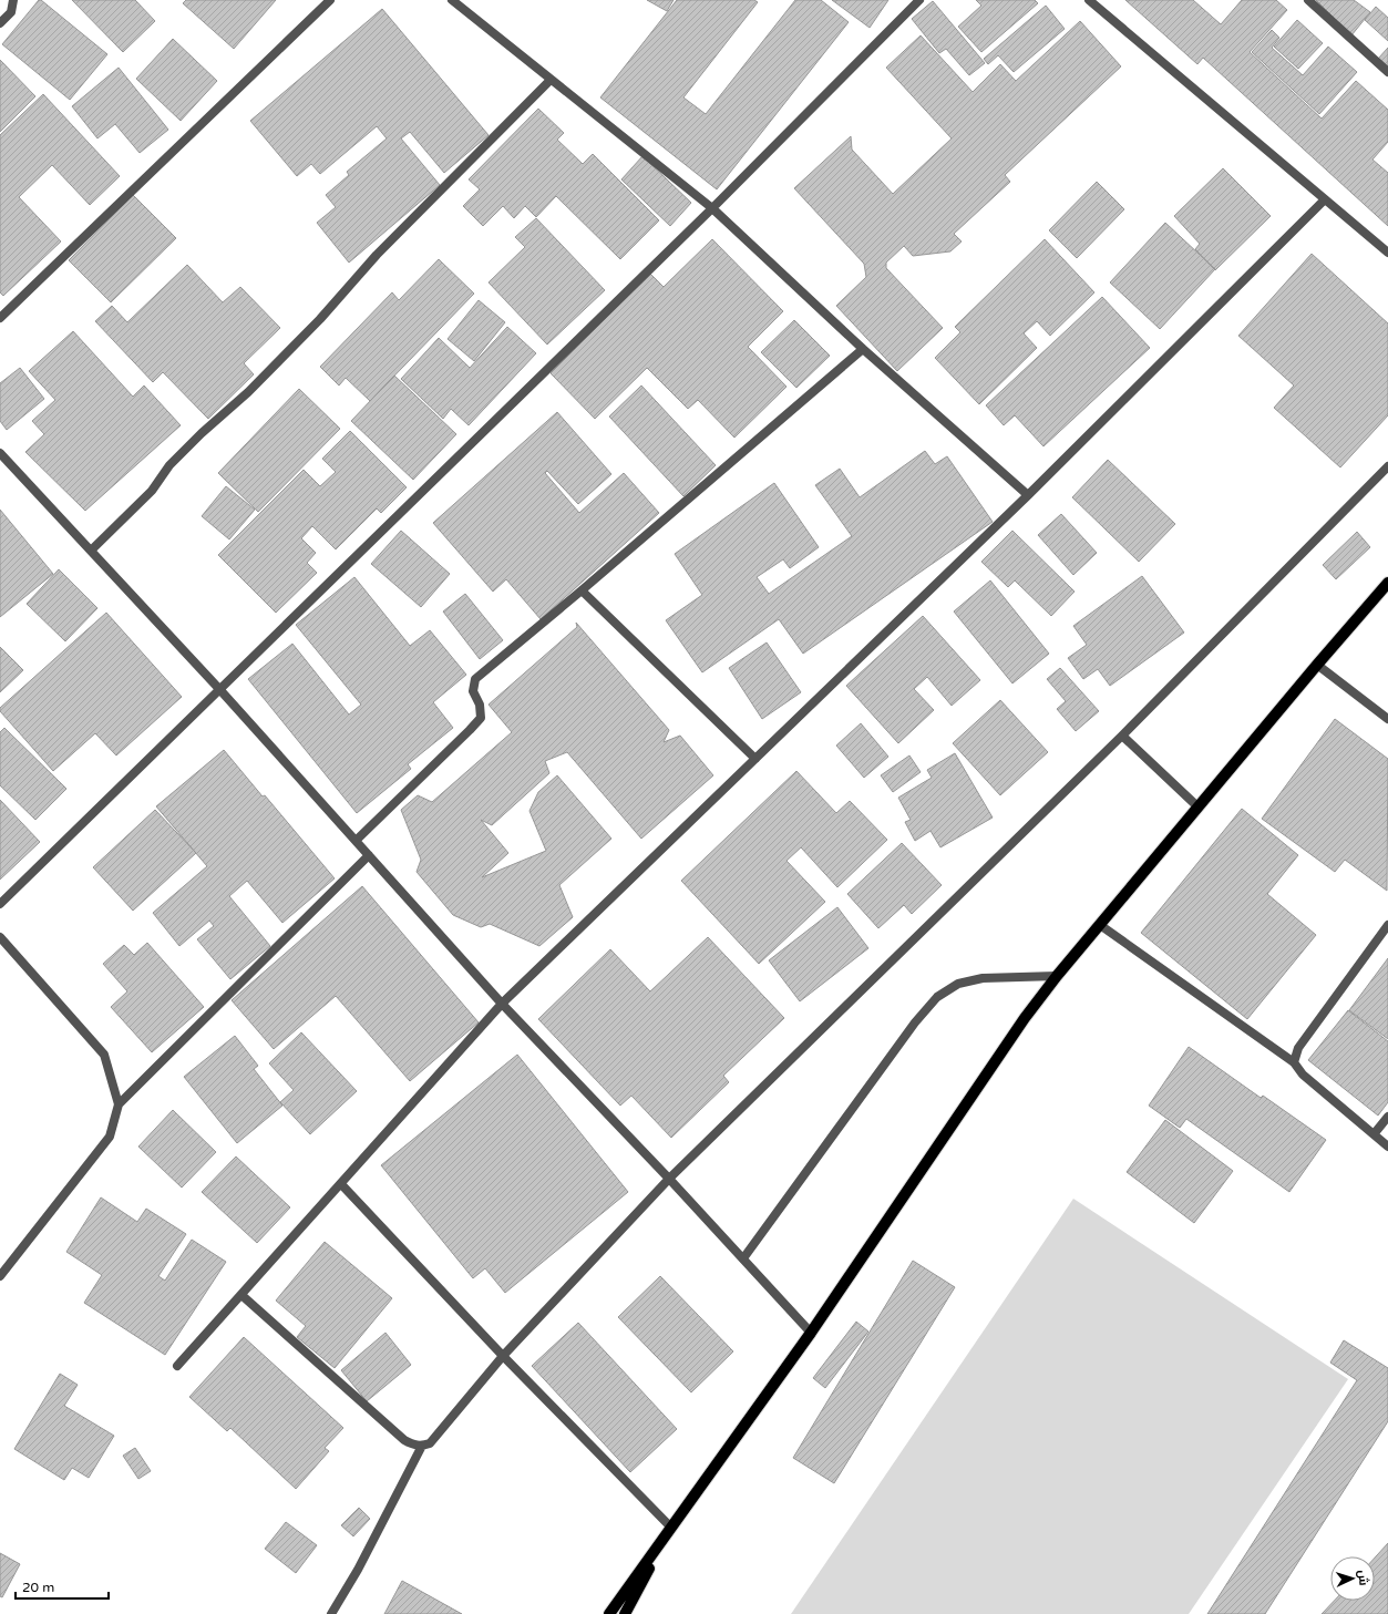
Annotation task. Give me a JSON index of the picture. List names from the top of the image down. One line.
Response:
{"scale_bar":"20 m","north":"right"}
